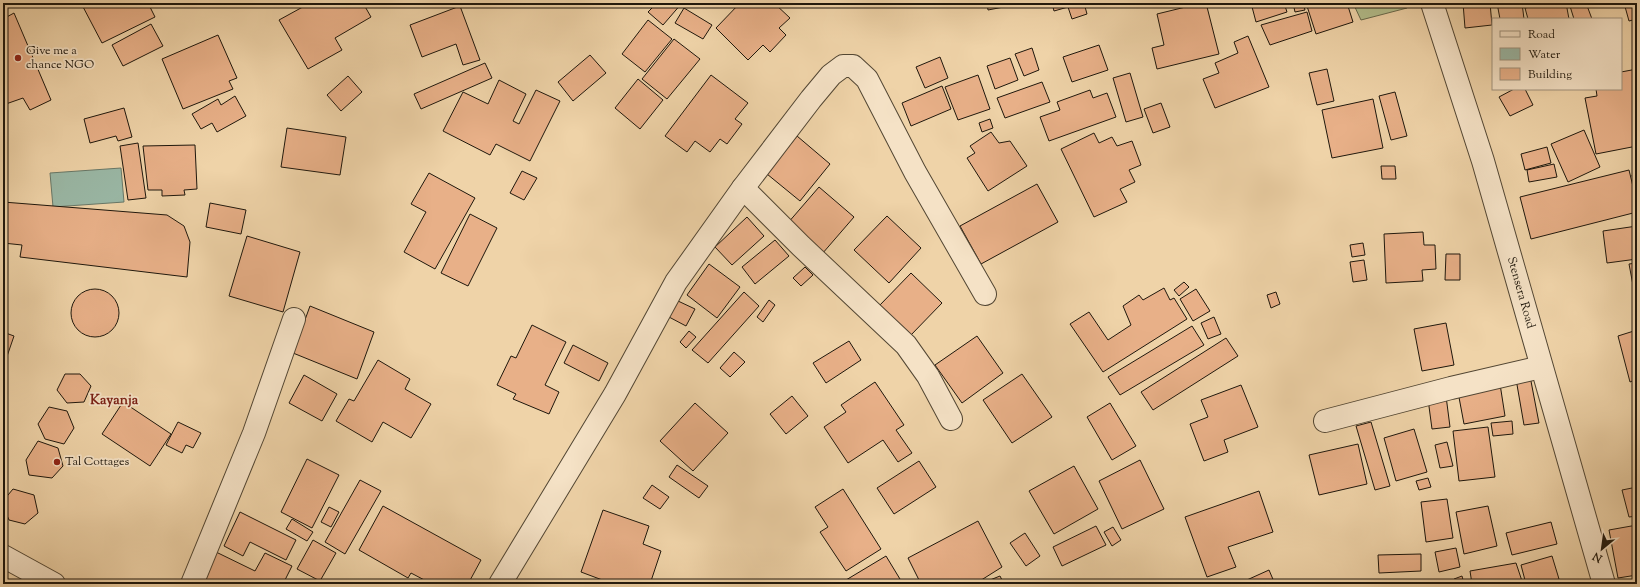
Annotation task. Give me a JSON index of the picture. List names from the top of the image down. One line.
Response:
{"streets":{"street":["Stensera Road"]},"districts":["Kayanja"],"places":["Give me a chance NGO","Tal Cottages"],"legend":["Road","Water","Building"],"north":"bottom left"}
